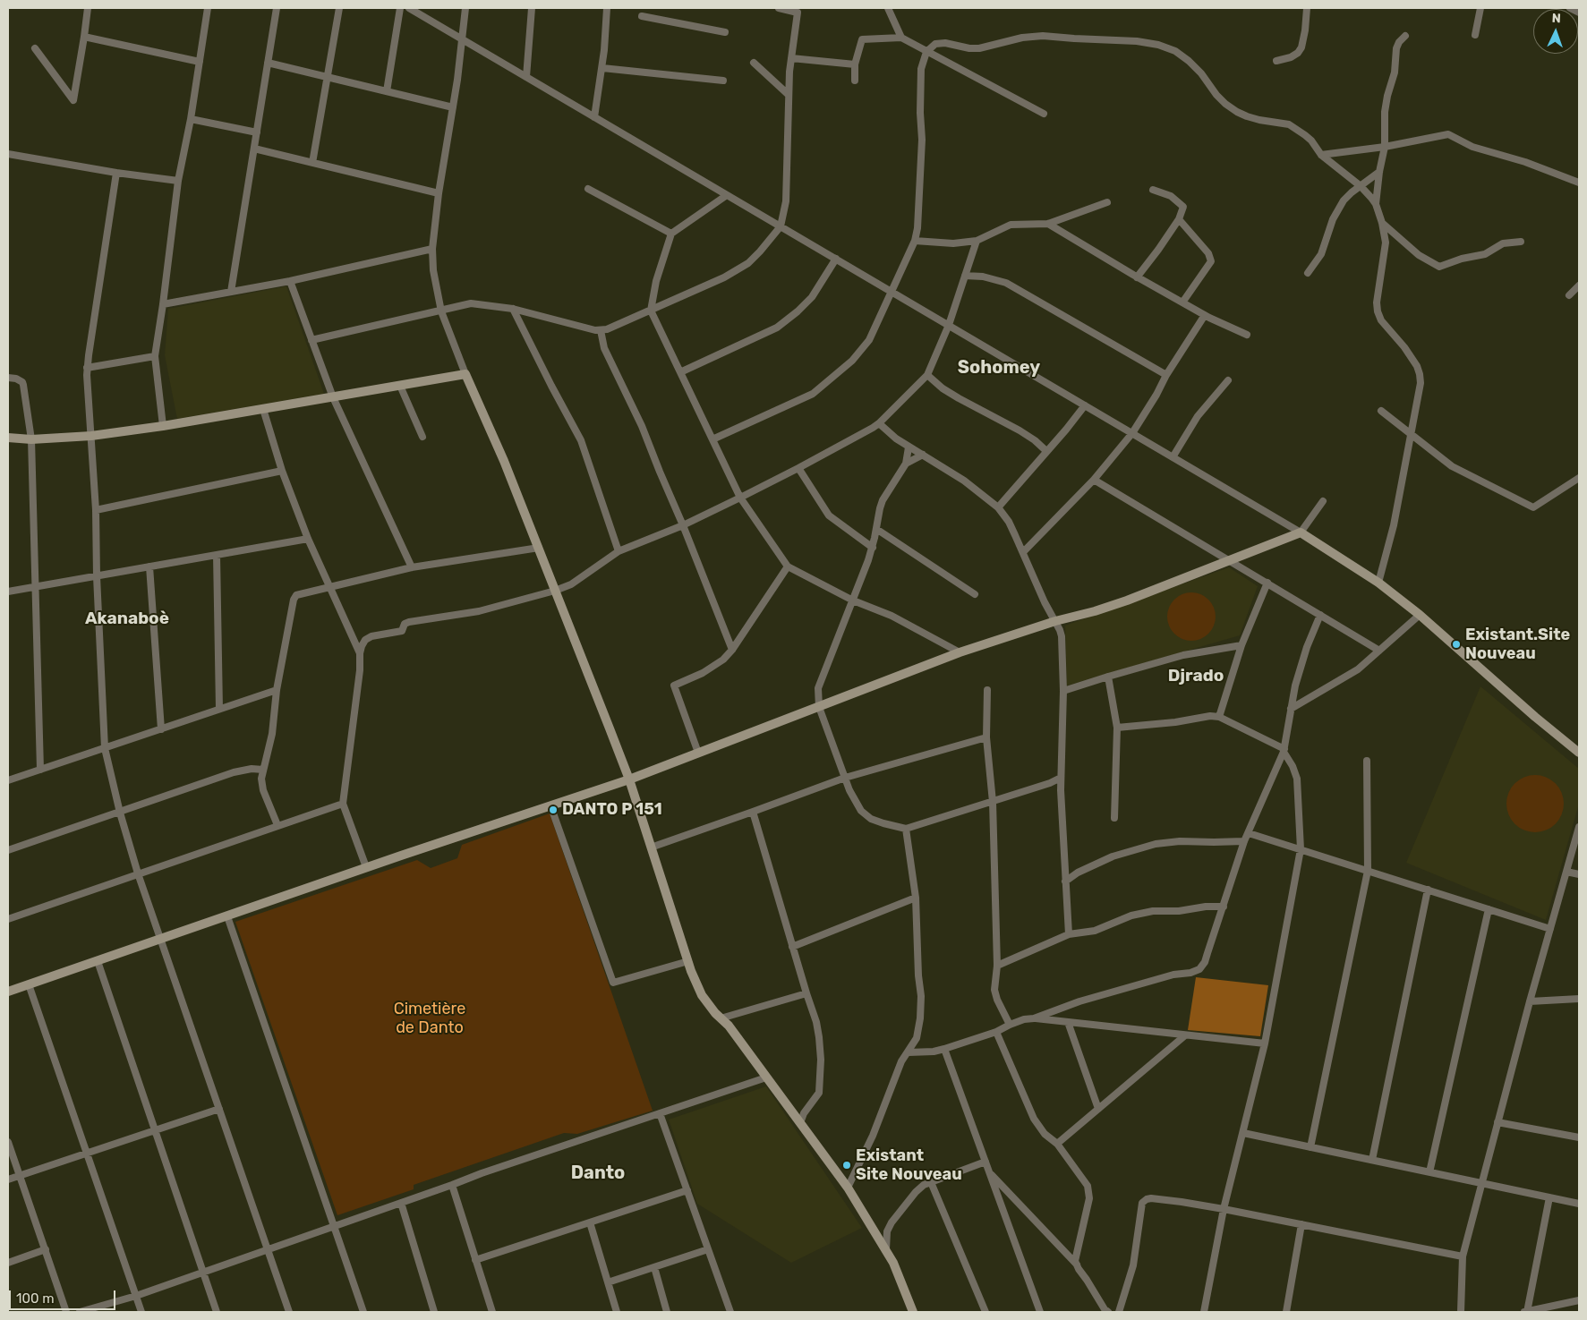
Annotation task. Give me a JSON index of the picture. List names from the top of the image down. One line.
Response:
{"districts":["Sohomey","Akanaboè","Djrado","Danto"],"parks":["Cimetière de Danto"],"places":["Existant.Site Nouveau","DANTO P 151","Existant Site Nouveau"],"scale_bar":"100 m","north":"top"}
